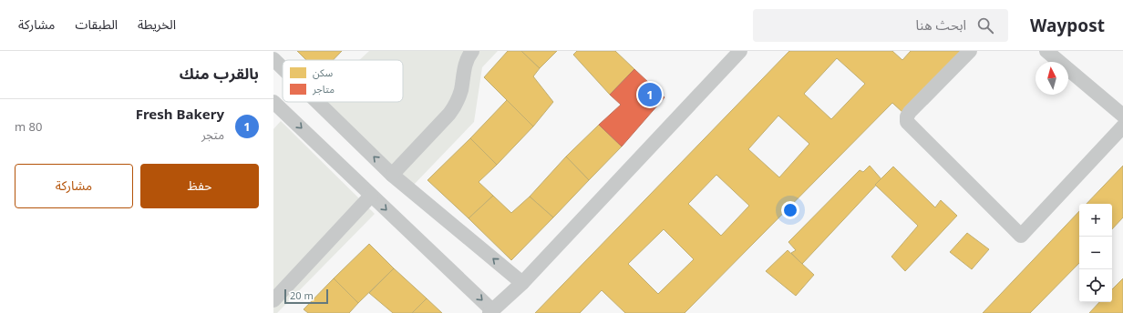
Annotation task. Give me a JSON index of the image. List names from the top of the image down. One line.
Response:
{"legend":["سكن","متاجر"],"scale_bar":"20 m","north":"top","page":{"header":"Waypost","search":"ابحث هنا","nav":["الخريطة","الطبقات","مشاركة"],"heading":"بالقرب منك","pins":"1","list":[{"mark":"1","name":"Fresh Bakery","note":"متجر","value":"80 m"}],"buttons":["حفظ","مشاركة"],"map_buttons":["+","−"],"scale":"20 m"}}
